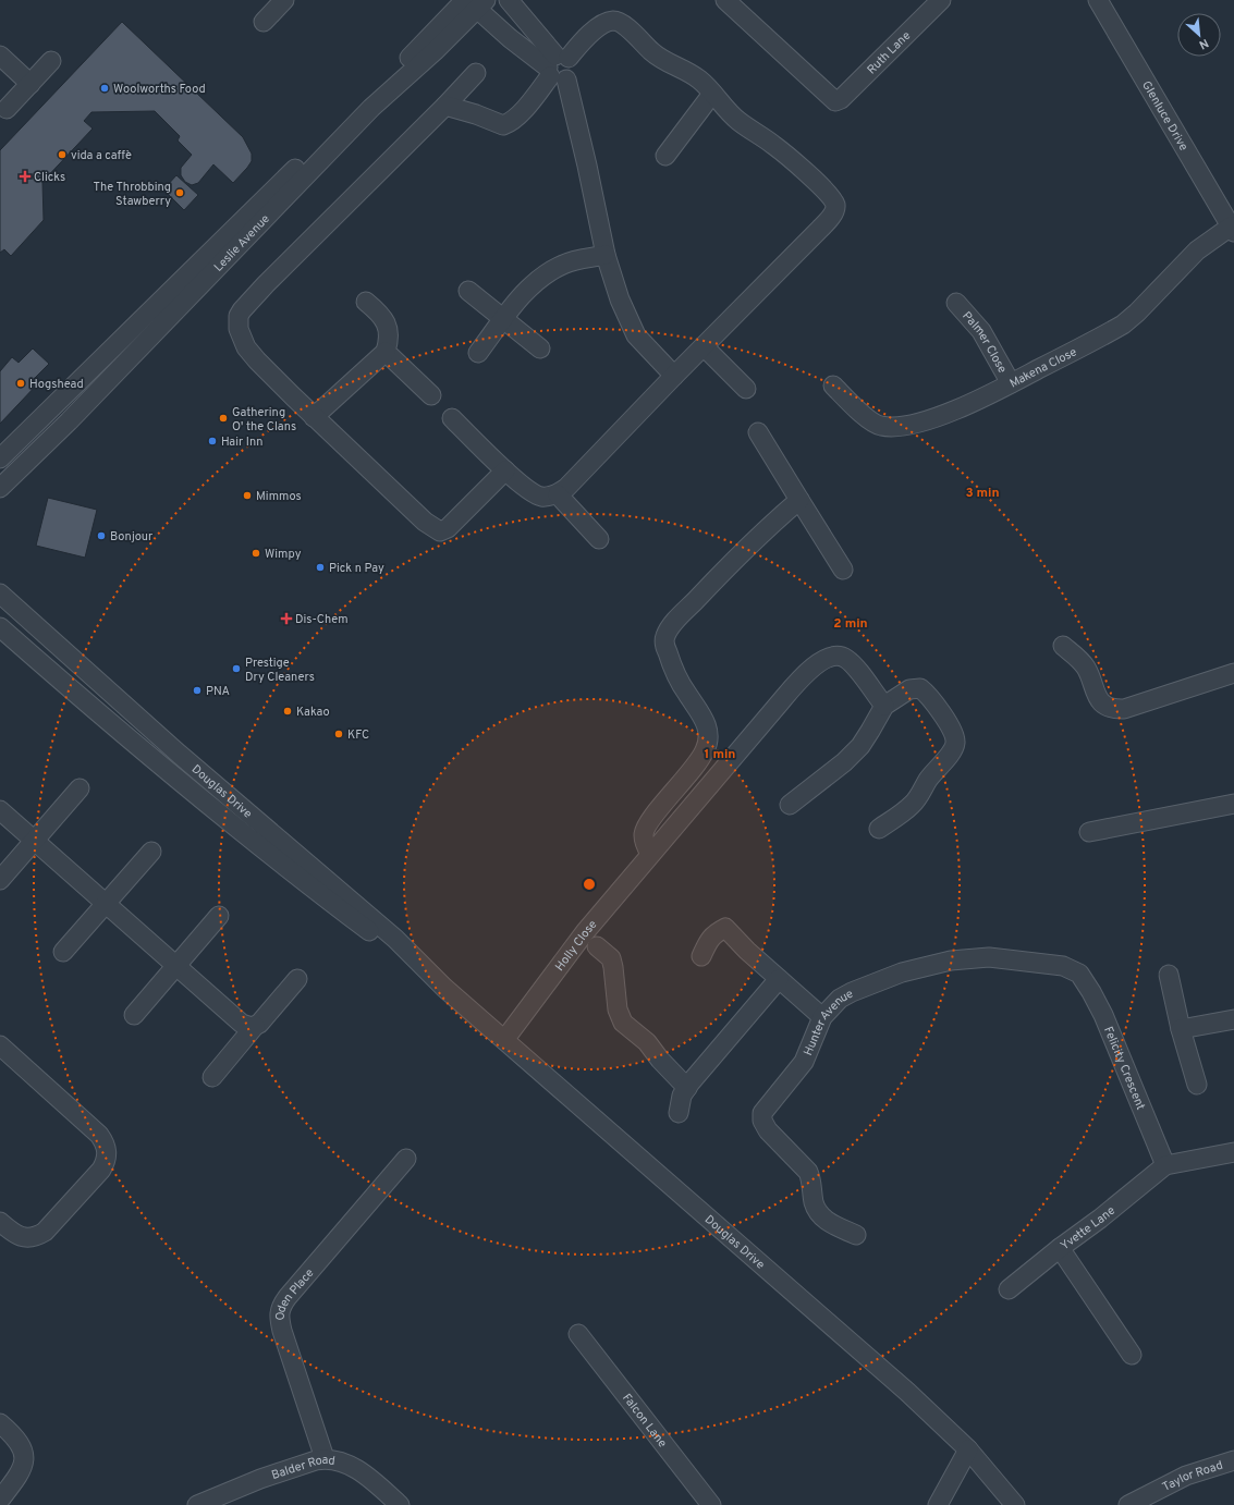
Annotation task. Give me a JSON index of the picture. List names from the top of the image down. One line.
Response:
{"streets":{"street":["Ruth Lane","Glenluce Drive","Leslie Avenue","Palmer Close","Makena Close","Douglas Drive","Holly Close","Hunter Avenue","Felicity Crescent","Yvette Lane","Oden Place","Falcon Lane","Balder Road","Taylor Road"]},"crossings":[["Glenluce Drive","Makena Close"],["Palmer Close","Makena Close"],["Douglas Drive","Holly Close"],["Hunter Avenue","Felicity Crescent"],["Felicity Crescent","Yvette Lane"],["Oden Place","Balder Road"]],"places":{"other":["Woolworths Food","vida a caffè","The Throbbing Stawberry","Hogshead","Gathering O' the Clans","Hair Inn","Mimmos","Bonjour","Wimpy","Pick n Pay","Prestige Dry Cleaners","PNA","Kakao","KFC"],"health":["Clicks","Dis-Chem"]},"north":"bottom right","rings":["3 min","2 min","1 min"]}
